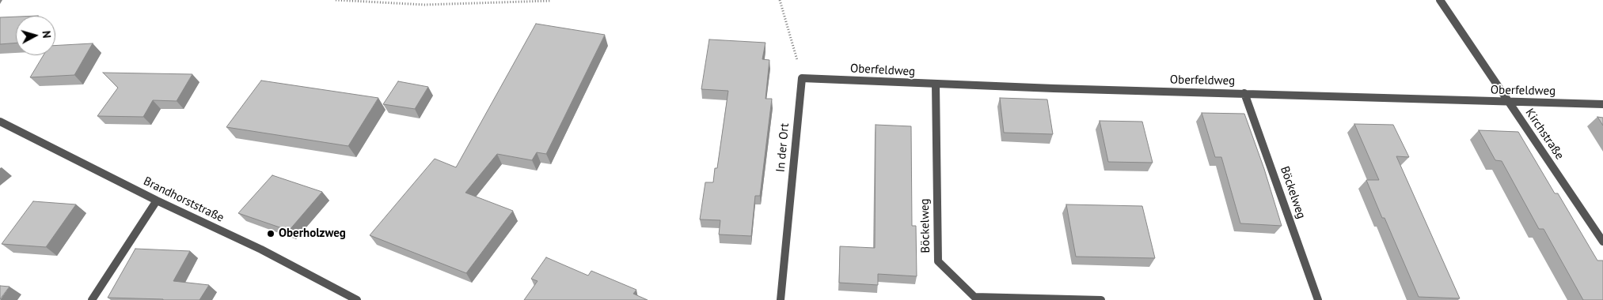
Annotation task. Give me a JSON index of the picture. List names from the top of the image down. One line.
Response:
{"streets":{"street":["Oberfeldweg","Kirchstraße","In der Ort","Böckelweg","Brandhorststraße"]},"crossings":[["Oberfeldweg","Kirchstraße"],["Oberfeldweg","In der Ort"],["Oberfeldweg","Böckelweg"]],"places":["Oberholzweg"],"north":"right"}
